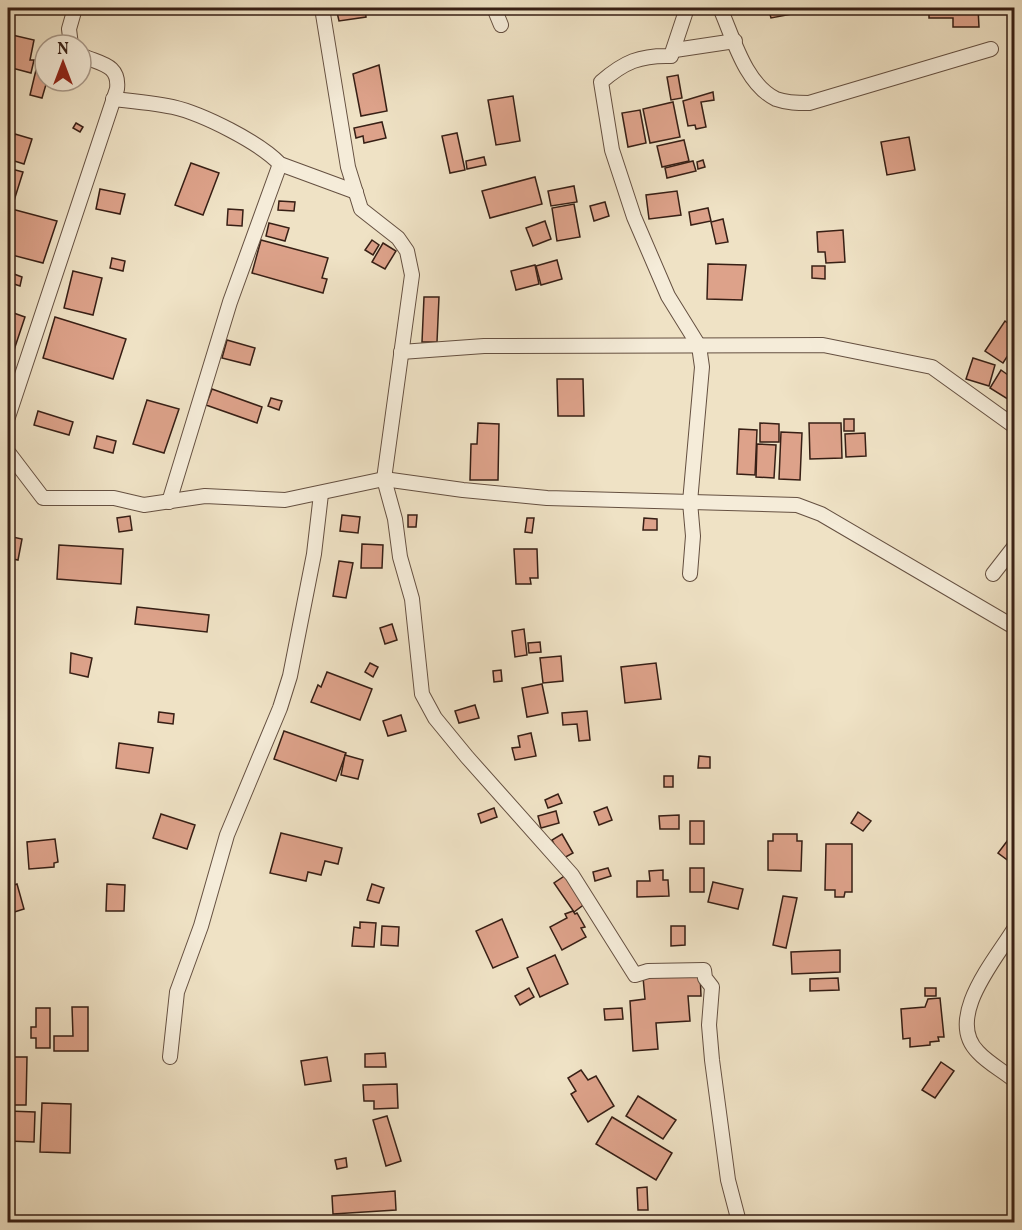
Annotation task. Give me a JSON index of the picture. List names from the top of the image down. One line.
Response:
{"north":"top"}
